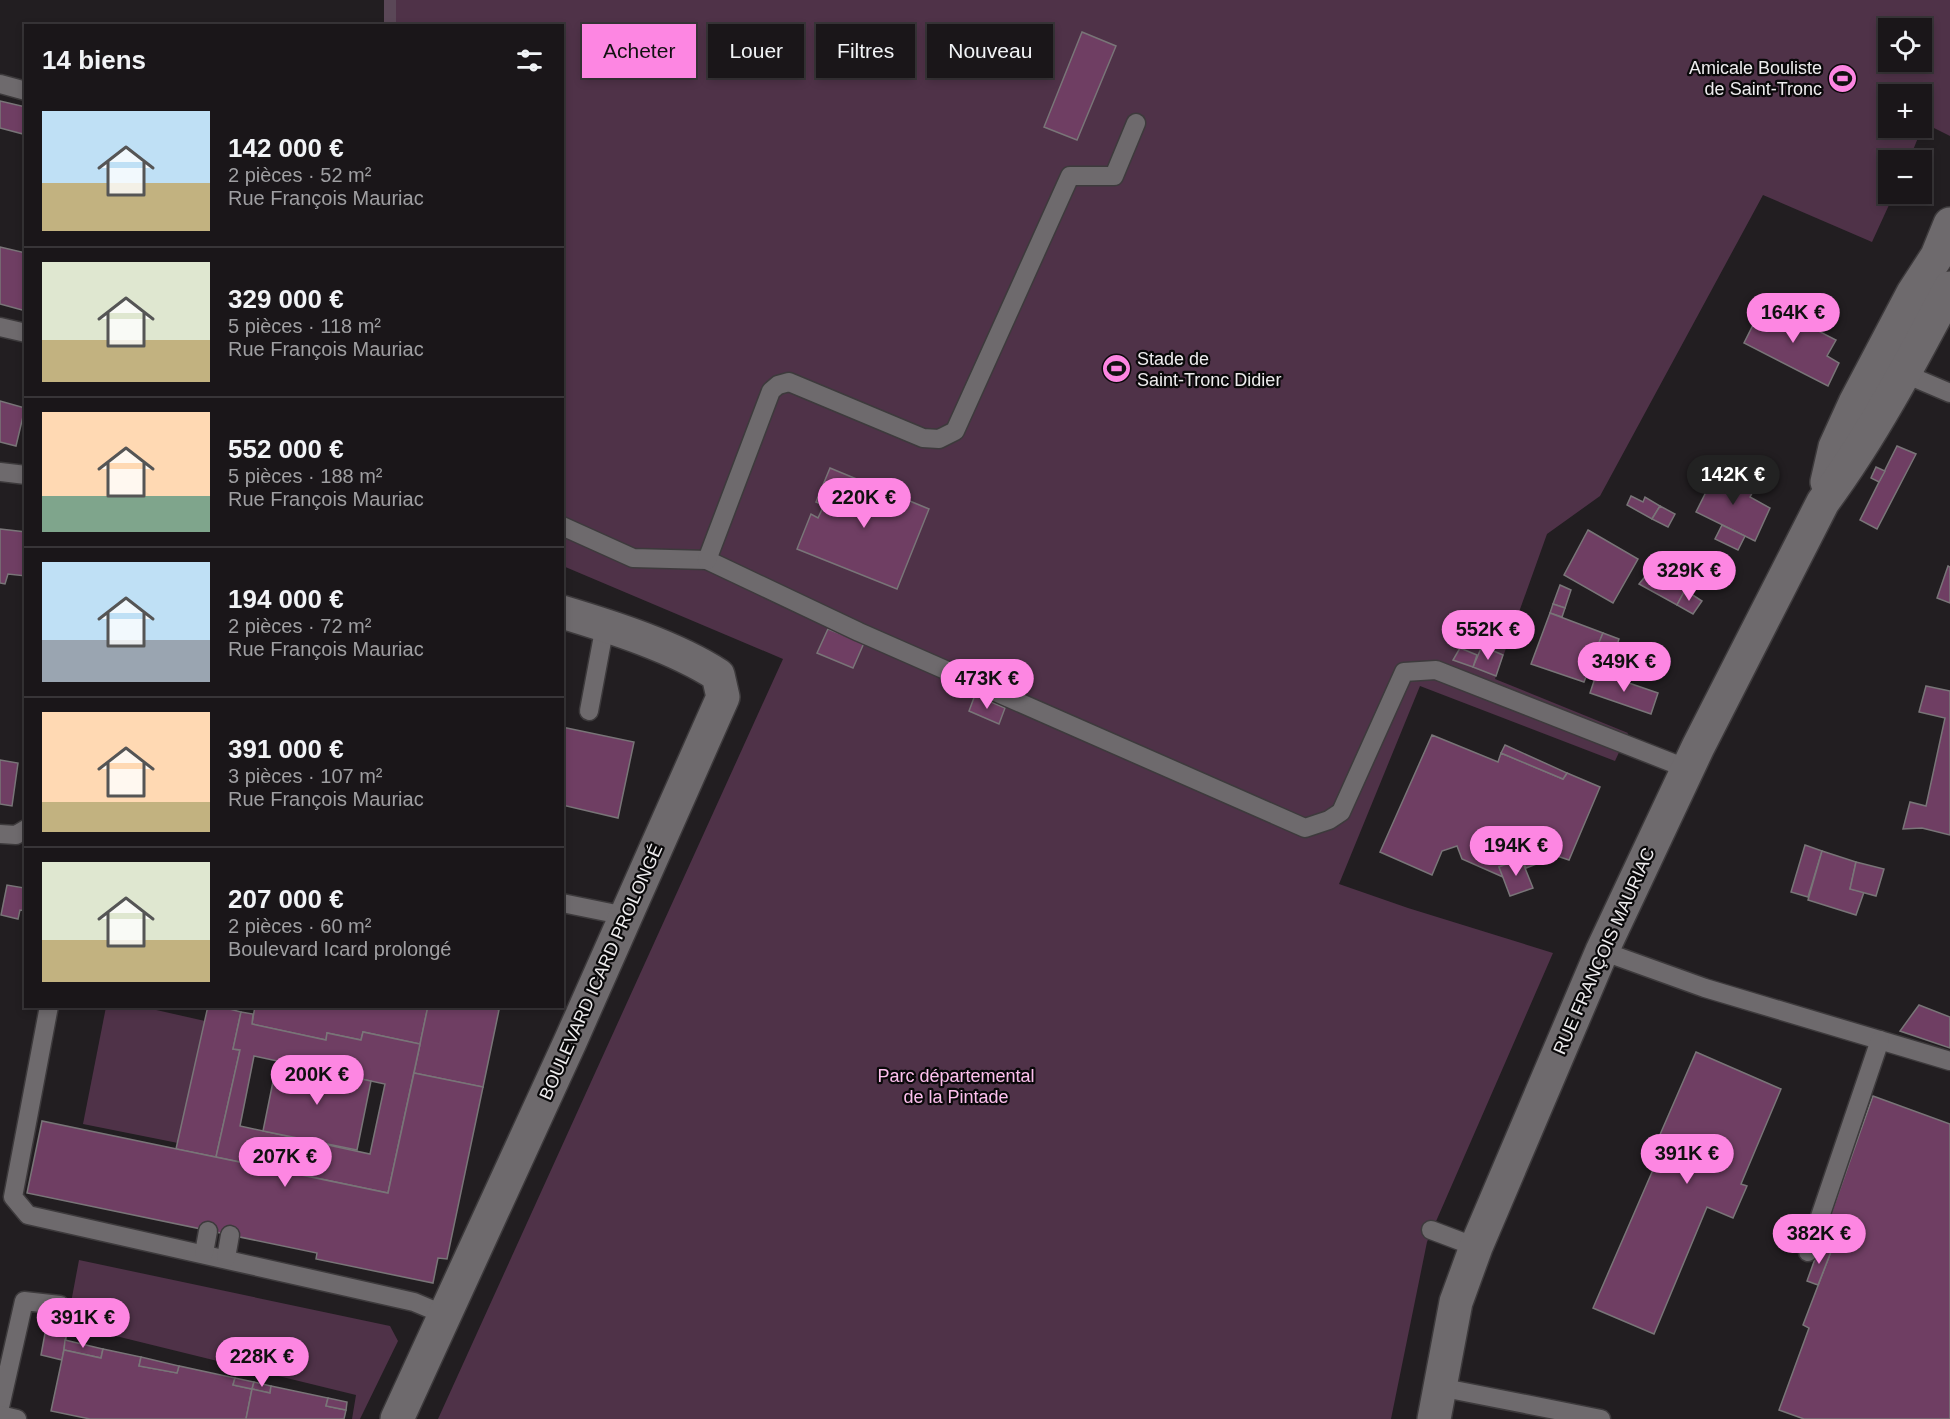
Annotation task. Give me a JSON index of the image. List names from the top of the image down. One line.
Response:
{"streets":{"street":["RUE FRANÇOIS MAURIAC","BOULEVARD ICARD PROLONGÉ"]},"parks":["Parc départemental de la Pintade"],"places":{"sports":["Amicale Bouliste de Saint-Tronc","Stade de Saint-Tronc Didier"]},"page":{"map_buttons":["+","−"],"chip":["Acheter","Louer","Filtres","Nouveau"],"heading":"14 biens","list":[{"name":"142 000 €","note":"2 pièces · 52 m² · Rue François Mauriac"},{"name":"329 000 €","note":"5 pièces · 118 m² · Rue François Mauriac"},{"name":"552 000 €","note":"5 pièces · 188 m² · Rue François Mauriac"},{"name":"194 000 €","note":"2 pièces · 72 m² · Rue François Mauriac"},{"name":"391 000 €","note":"3 pièces · 107 m² · Rue François Mauriac"},{"name":"207 000 €","note":"2 pièces · 60 m² · Boulevard Icard prolongé"}],"price":["164K €","142K €","220K €","329K €","552K €","349K €","473K €","194K €","200K €","391K €","207K €","382K €","391K €","228K €"]}}
